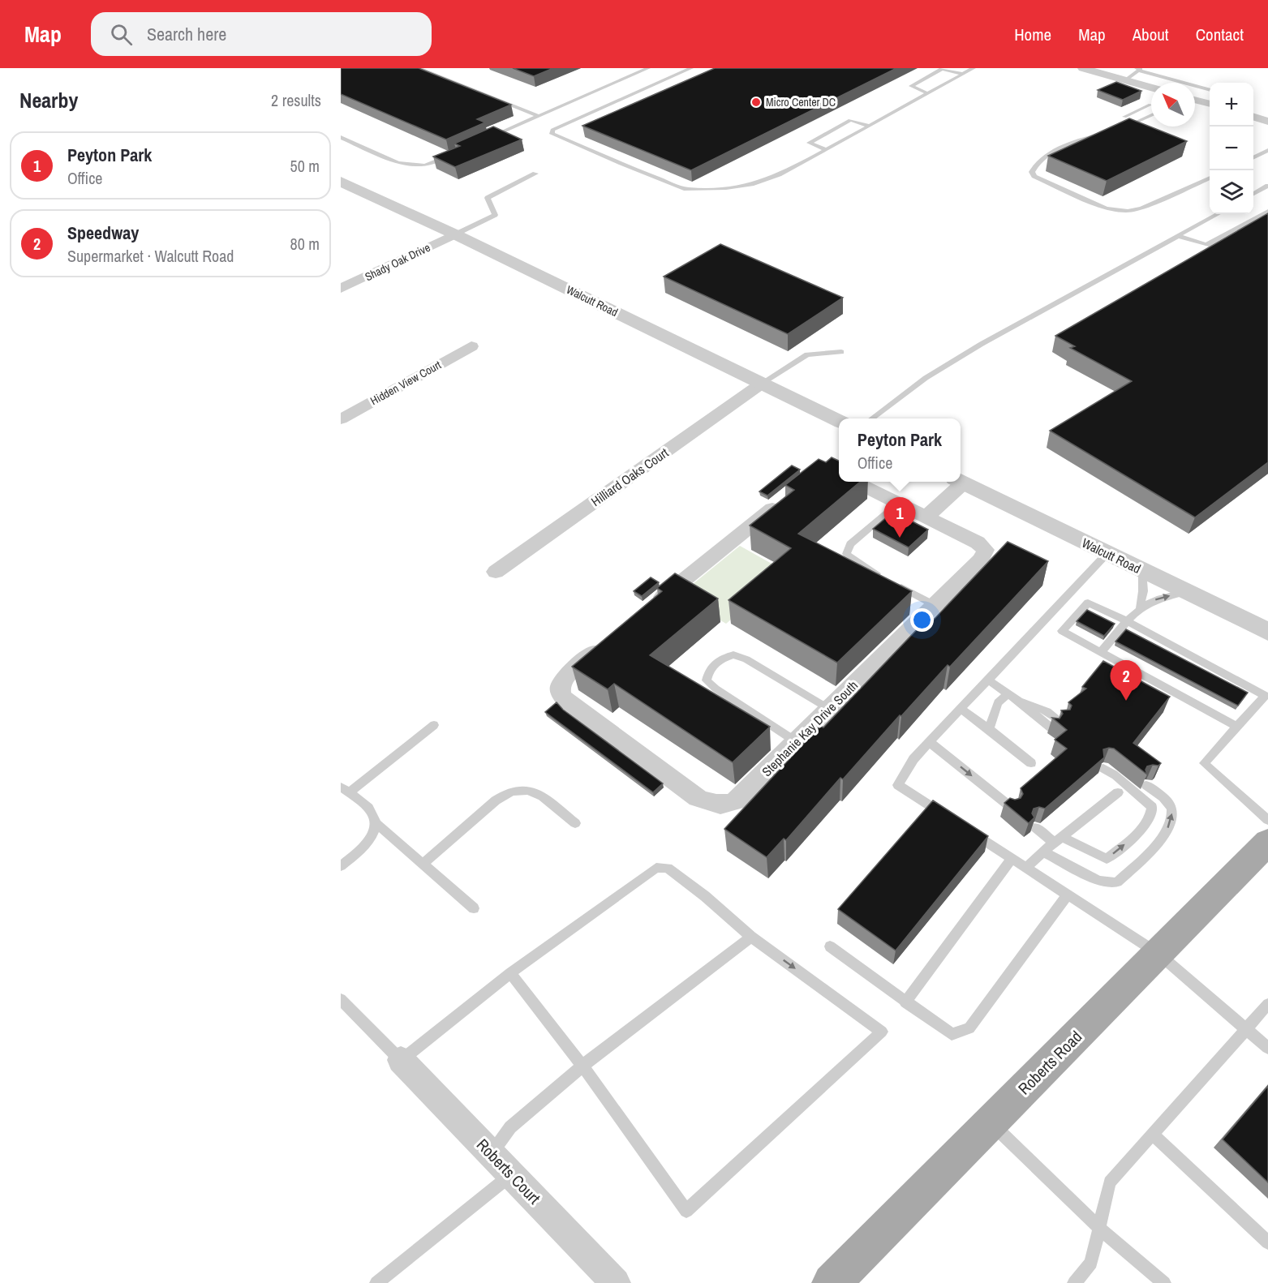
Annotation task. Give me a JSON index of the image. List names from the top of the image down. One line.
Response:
{"streets":{"main road":["Roberts Road"],"street":["Shady Oak Drive","Walcutt Road","Hidden View Court","Hilliard Oaks Court","Stephanie Kay Drive South","Roberts Court"]},"crossings":[["Shady Oak Drive","Walcutt Road"],["Walcutt Road","Hilliard Oaks Court"]],"places":["Micro Center DC"],"north":"top left","page":{"header":"Map","search":"Search here","nav":["Home","Map","About","Contact"],"heading":["Nearby","2 results"],"map_buttons":["+","−"],"list":[{"mark":"1","name":"Peyton Park","note":"Office","value":"50 m"},{"mark":"2","name":"Speedway","note":"Supermarket · Walcutt Road","value":"80 m"}],"popup":["Peyton Park","Office"],"pins":["1","2"]}}
